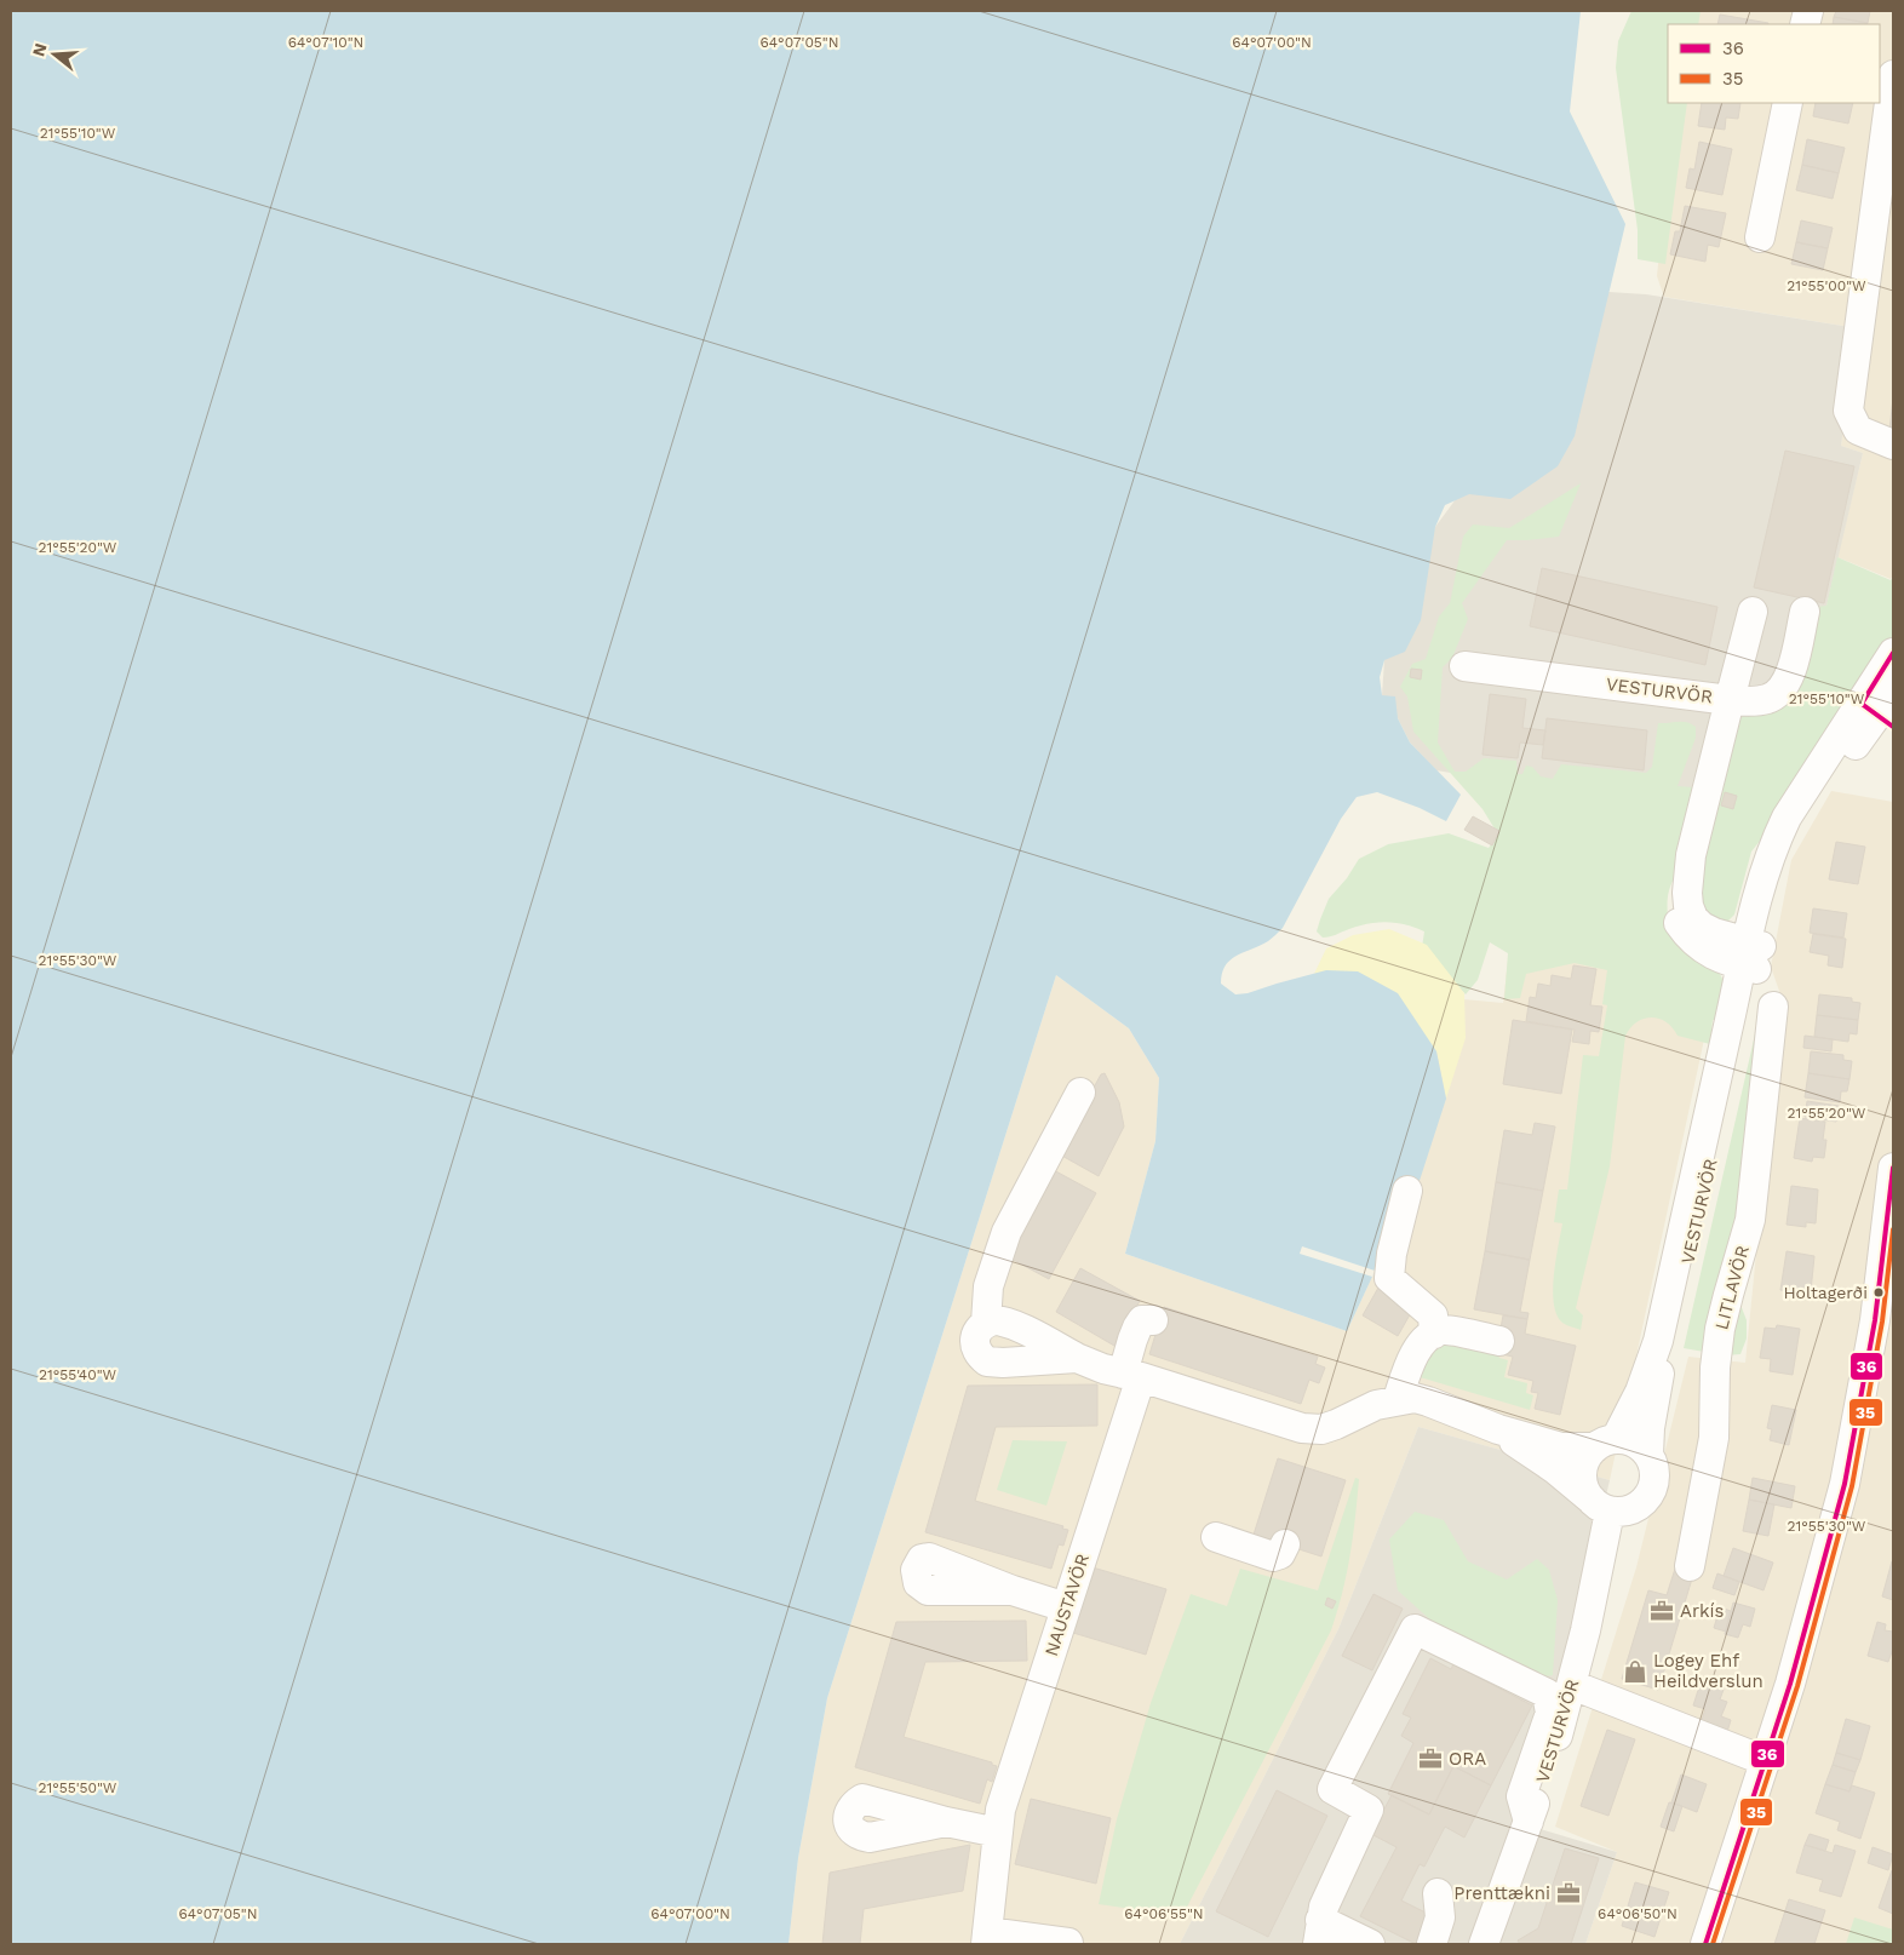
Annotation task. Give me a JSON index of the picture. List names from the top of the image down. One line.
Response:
{"streets":{"street":["VESTURVÖR","LITLAVÖR","NAUSTAVÖR"]},"places":{"other":["Holtagerði"],"office":["Arkís","ORA","Prenttækni"],"shop":["Logey Ehf Heildverslun"]},"lines":["transit line 36","transit line 35"],"legend":["36","35"],"north":"left","coordinates":["64°07'10\"N","64°07'05\"N","64°07'00\"N","21°55'10\"W","21°55'00\"W","21°55'20\"W","21°55'30\"W","21°55'40\"W","21°55'50\"W","64°06'55\"N","64°06'50\"N"]}
